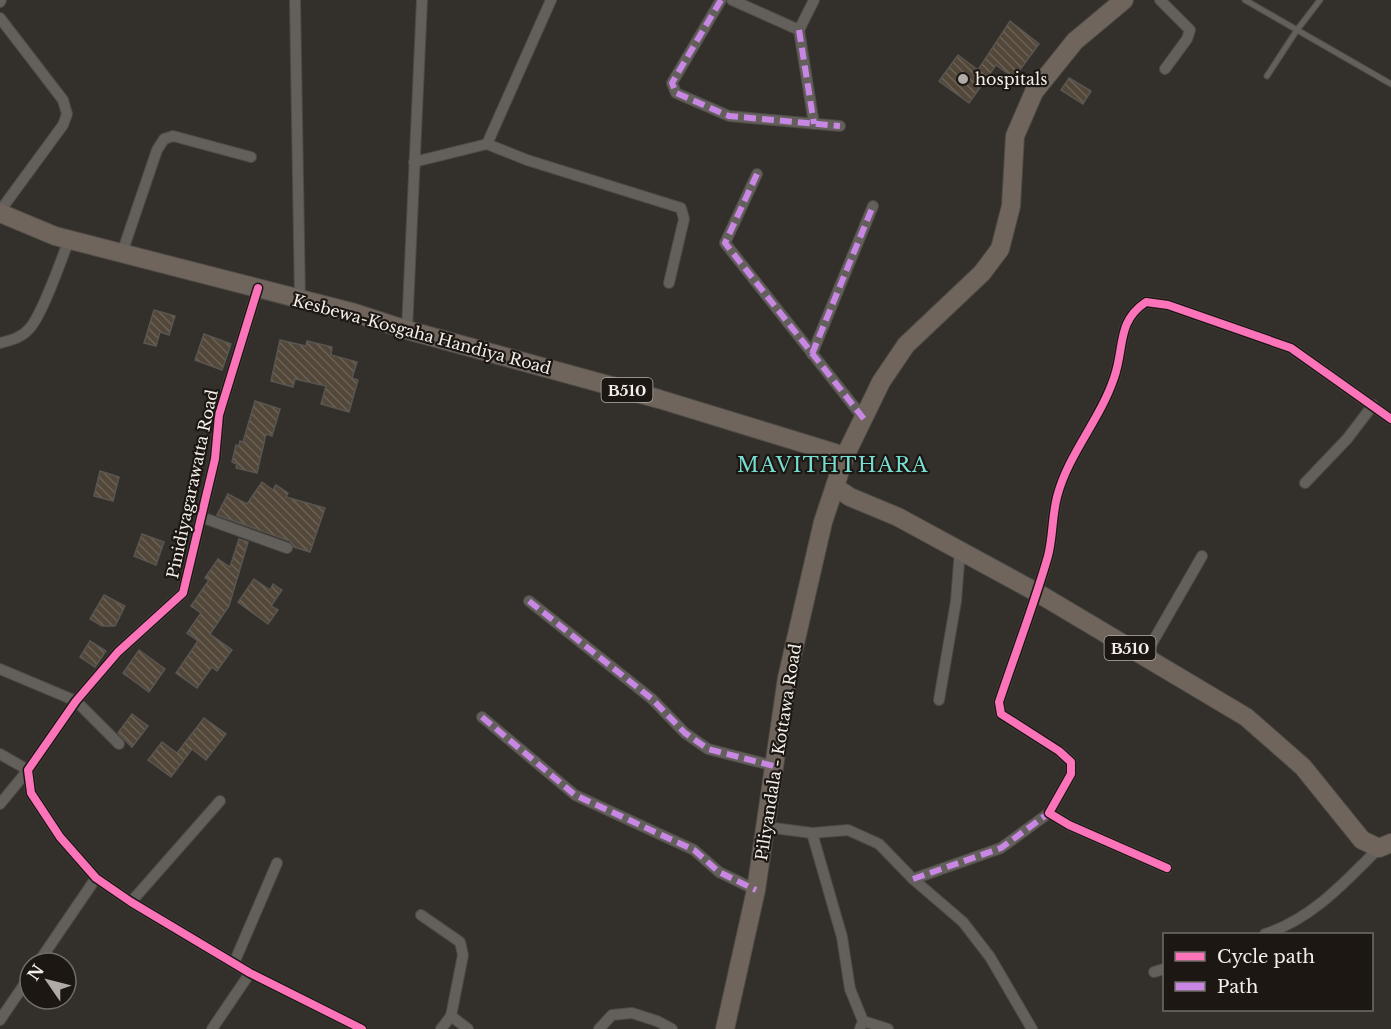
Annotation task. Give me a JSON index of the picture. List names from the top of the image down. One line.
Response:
{"streets":{"main road":["Kesbewa-Kosgaha Handiya Road","B510","Piliyandala - Kottawa Road"],"street":["Pinidiyagarawatta Road"]},"crossings":[["Kesbewa-Kosgaha Handiya Road","Pinidiyagarawatta Road"],["Kesbewa-Kosgaha Handiya Road","Piliyandala - Kottawa Road"],["B510","Piliyandala - Kottawa Road"]],"districts":["MAVITHTHARA"],"places":["hospitals"],"legend":["Cycle path","Path"],"north":"top left"}
